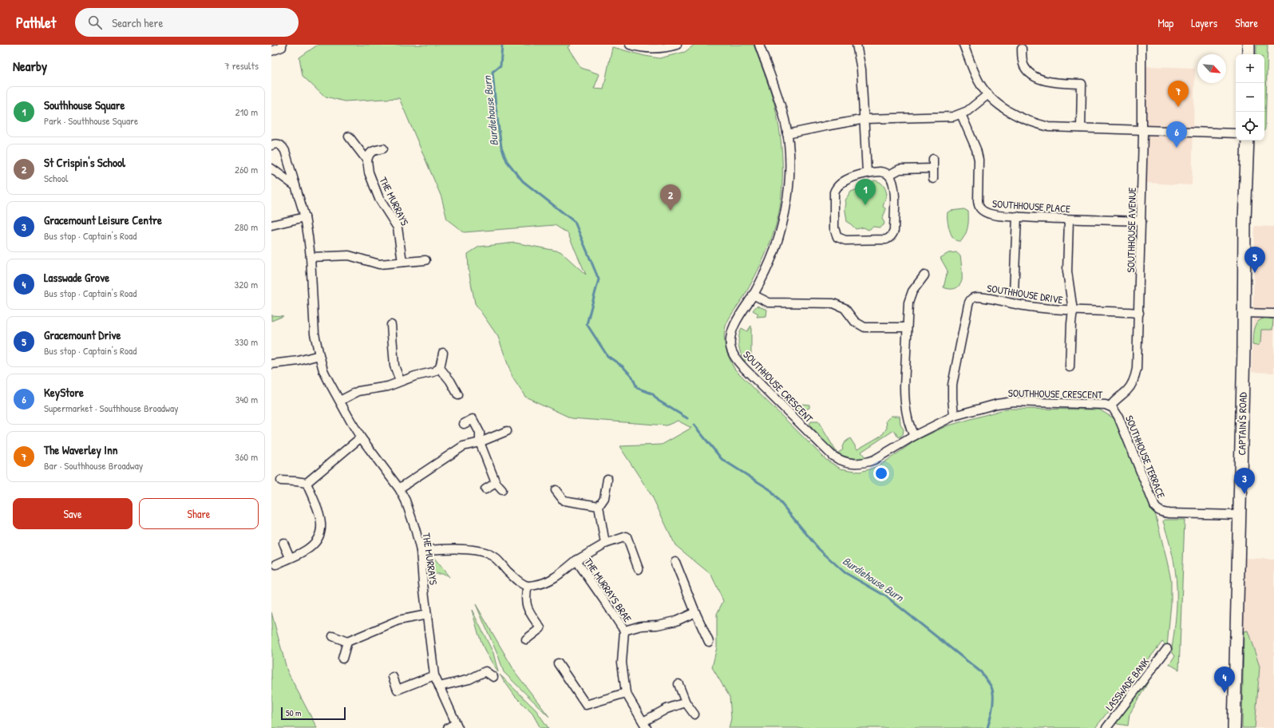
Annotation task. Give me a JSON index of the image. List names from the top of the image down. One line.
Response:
{"streets":{"main road":["CAPTAIN'S ROAD"],"street":["THE MURRAYS","SOUTHHOUSE PLACE","SOUTHHOUSE AVENUE","SOUTHHOUSE DRIVE","SOUTHHOUSE CRESCENT","SOUTHHOUSE TERRACE","THE MURRAYS BRAE","LASSWADE BANK"]},"crossings":[["SOUTHHOUSE PLACE","SOUTHHOUSE AVENUE"],["SOUTHHOUSE AVENUE","SOUTHHOUSE DRIVE"],["SOUTHHOUSE AVENUE","SOUTHHOUSE CRESCENT"],["SOUTHHOUSE AVENUE","SOUTHHOUSE TERRACE"],["SOUTHHOUSE DRIVE","SOUTHHOUSE CRESCENT"],["SOUTHHOUSE CRESCENT","SOUTHHOUSE TERRACE"],["CAPTAIN'S ROAD","SOUTHHOUSE TERRACE"]],"water":["Burdiehouse Burn"],"scale_bar":"50 m","north":"bottom right","page":{"header":"Pathlet","search":"Search here","nav":["Map","Layers","Share"],"heading":["Nearby","7 results"],"map_buttons":["+","−"],"pins":["7","6","1","2","5","3","4"],"list":[{"mark":"1","name":"Southhouse Square","note":"Park · Southhouse Square","value":"210 m"},{"mark":"2","name":"St Crispin's School","note":"School","value":"260 m"},{"mark":"3","name":"Gracemount Leisure Centre","note":"Bus stop · Captain's Road","value":"280 m"},{"mark":"4","name":"Lasswade Grove","note":"Bus stop · Captain's Road","value":"320 m"},{"mark":"5","name":"Gracemount Drive","note":"Bus stop · Captain's Road","value":"330 m"},{"mark":"6","name":"KeyStore","note":"Supermarket · Southhouse Broadway","value":"340 m"},{"mark":"7","name":"The Waverley Inn","note":"Bar · Southhouse Broadway","value":"360 m"}],"buttons":["Save","Share"],"scale":"50 m"}}
